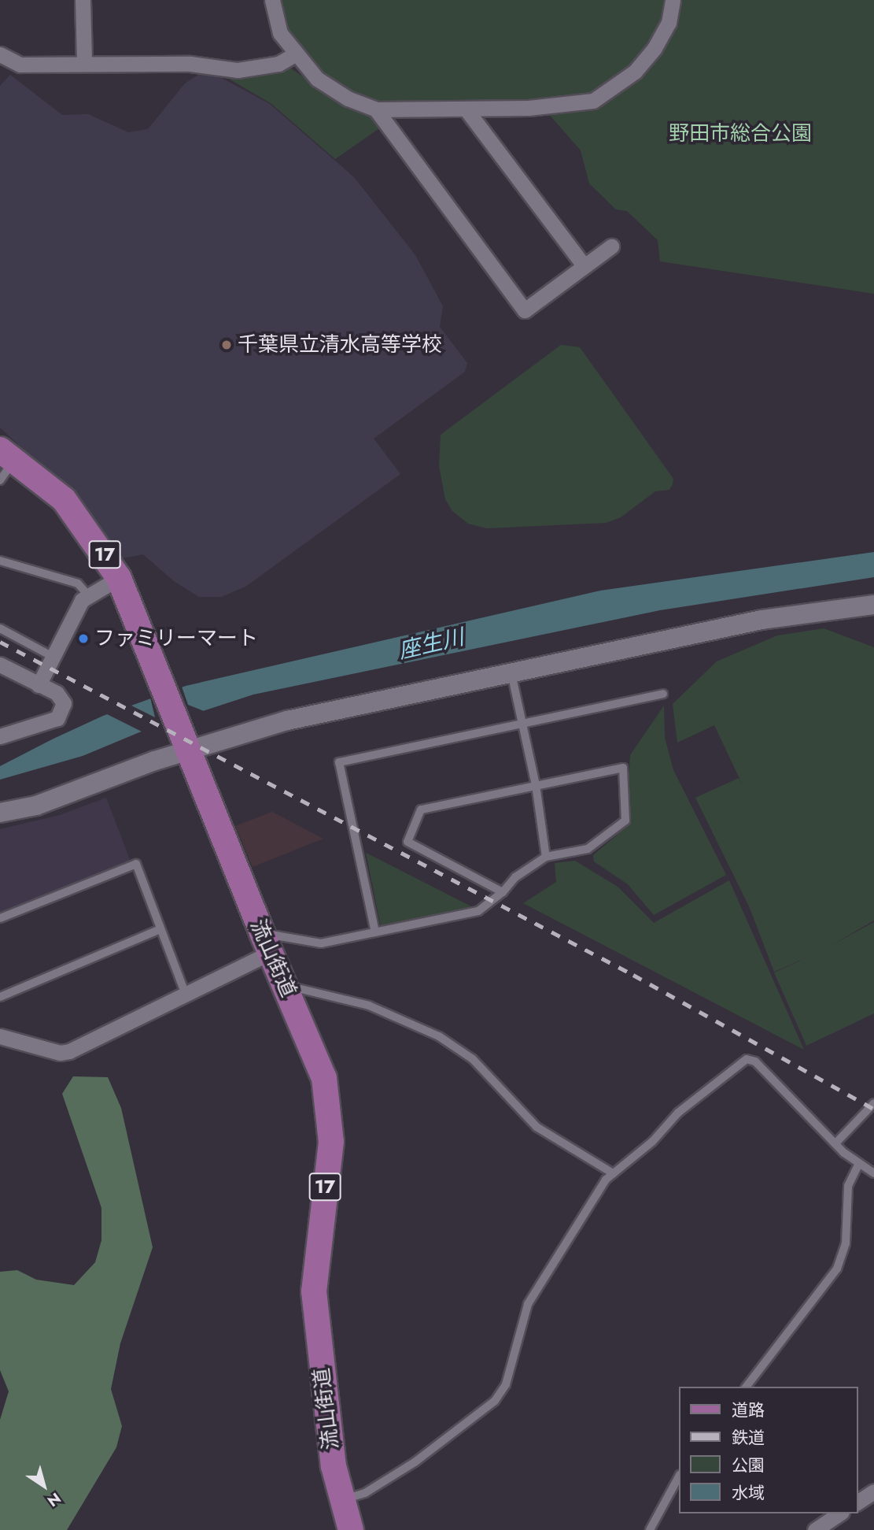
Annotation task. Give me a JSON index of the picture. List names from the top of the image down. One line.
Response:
{"streets":{"main road":["17","流山街道"]},"water":["座生川"],"parks":["野田市総合公園"],"places":["千葉県立清水高等学校","ファミリーマート"],"legend":["道路","鉄道","公園","水域"],"north":"bottom right"}
